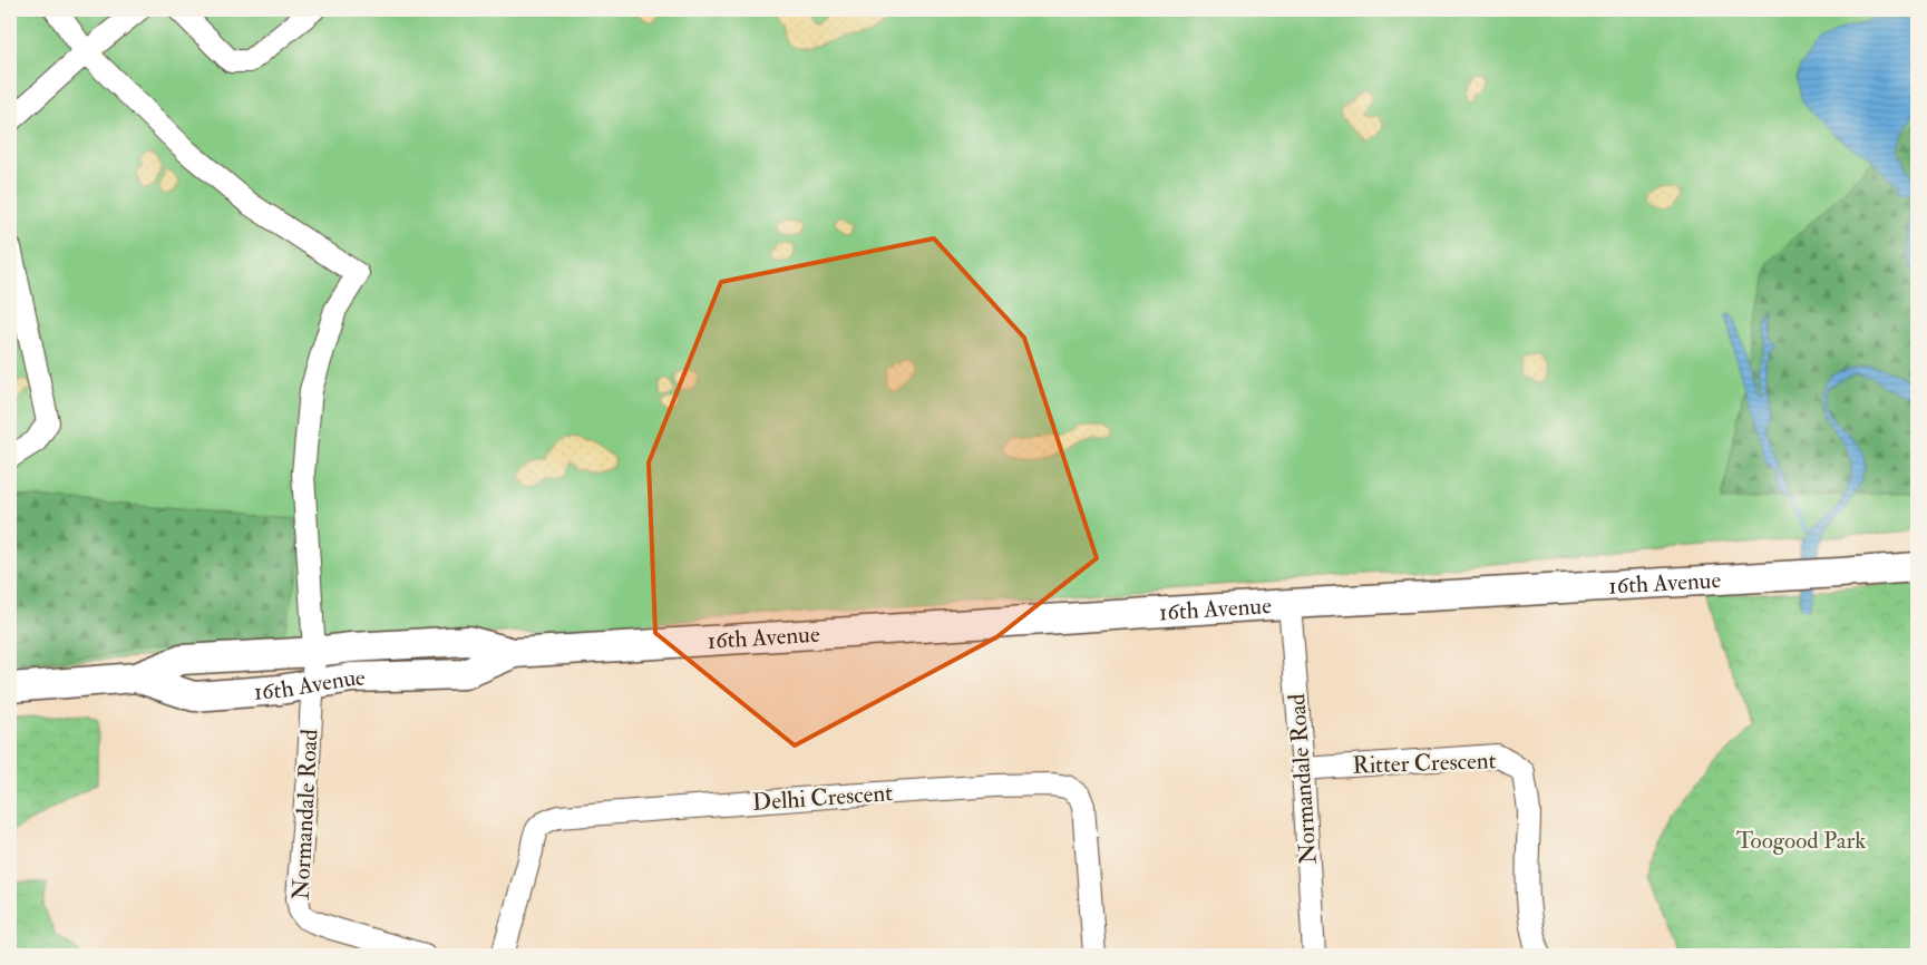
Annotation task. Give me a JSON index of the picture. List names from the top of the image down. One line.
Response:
{"streets":{"main road":["16th Avenue"],"street":["Ritter Crescent","Normandale Road","Delhi Crescent"]},"crossings":[["16th Avenue","Normandale Road"],["Ritter Crescent","Normandale Road"]],"parks":["Toogood Park"]}
